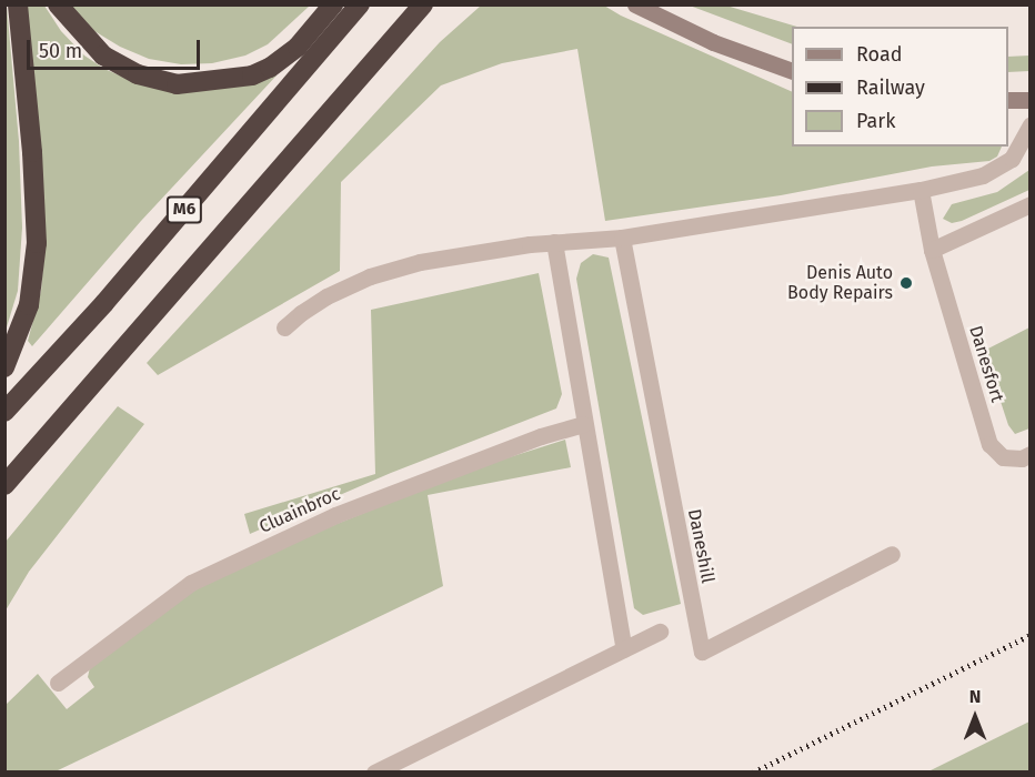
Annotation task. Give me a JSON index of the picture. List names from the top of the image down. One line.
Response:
{"streets":{"highway":["M6"],"street":["Danesfort","Cluainbroc","Daneshill"]},"places":["Denis Auto Body Repairs"],"legend":["Road","Railway","Park"],"scale_bar":"50 m","north":"top"}
